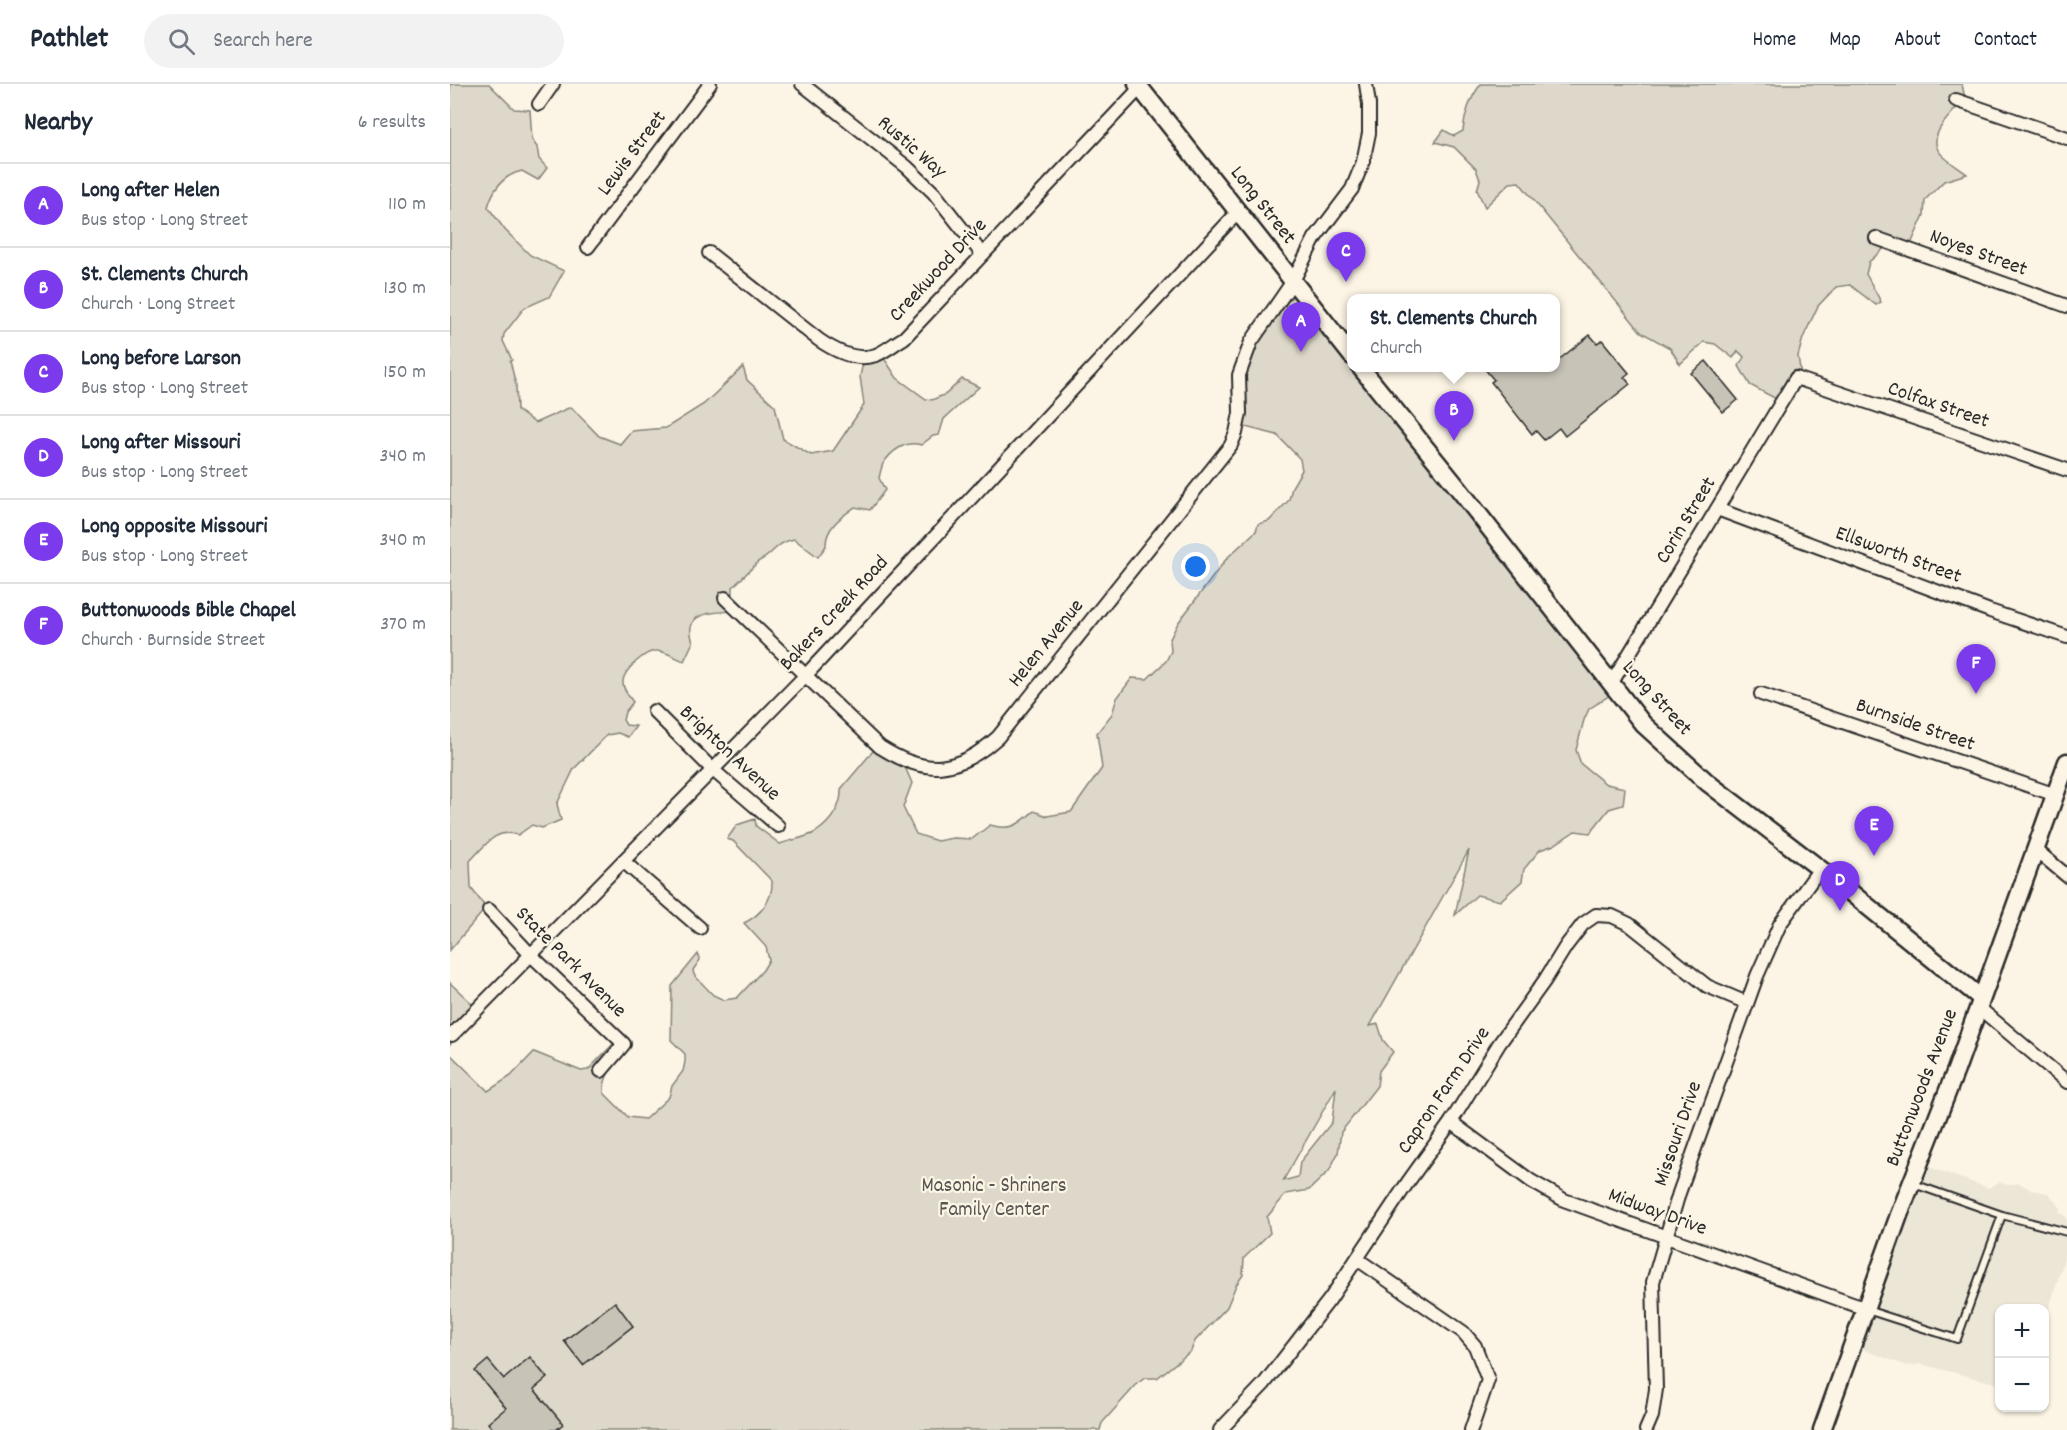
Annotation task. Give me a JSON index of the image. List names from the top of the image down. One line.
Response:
{"streets":{"street":["Rustic Way","Lewis Street","Long Street","Noyes Street","Creekwood Drive","Colfax Street","Corin Street","Ellsworth Street","Bakers Creek Road","Helen Avenue","Burnside Street","Brighton Avenue","State Park Avenue","Buttonwoods Avenue","Capron Farm Drive","Missouri Drive","Midway Drive"]},"crossings":[["Rustic Way","Creekwood Drive"],["Long Street","Creekwood Drive"],["Long Street","Corin Street"],["Long Street","Bakers Creek Road"],["Long Street","Helen Avenue"],["Long Street","Buttonwoods Avenue"],["Long Street","Missouri Drive"],["Colfax Street","Corin Street"],["Corin Street","Ellsworth Street"],["Bakers Creek Road","Helen Avenue"],["Bakers Creek Road","Brighton Avenue"],["Bakers Creek Road","State Park Avenue"],["Burnside Street","Buttonwoods Avenue"],["Buttonwoods Avenue","Midway Drive"],["Capron Farm Drive","Missouri Drive"],["Capron Farm Drive","Midway Drive"],["Missouri Drive","Midway Drive"]],"parks":["Masonic - Shriners Family Center"],"page":{"header":"Pathlet","search":"Search here","nav":["Home","Map","About","Contact"],"heading":["Nearby","6 results"],"list":[{"mark":"A","name":"Long after Helen","note":"Bus stop · Long Street","value":"110 m"},{"mark":"B","name":"St. Clements Church","note":"Church · Long Street","value":"130 m"},{"mark":"C","name":"Long before Larson","note":"Bus stop · Long Street","value":"150 m"},{"mark":"D","name":"Long after Missouri","note":"Bus stop · Long Street","value":"340 m"},{"mark":"E","name":"Long opposite Missouri","note":"Bus stop · Long Street","value":"340 m"},{"mark":"F","name":"Buttonwoods Bible Chapel","note":"Church · Burnside Street","value":"370 m"}],"pins":["C","A","B","F","E","D"],"popup":["St. Clements Church","Church"],"map_buttons":["+","−"]}}
